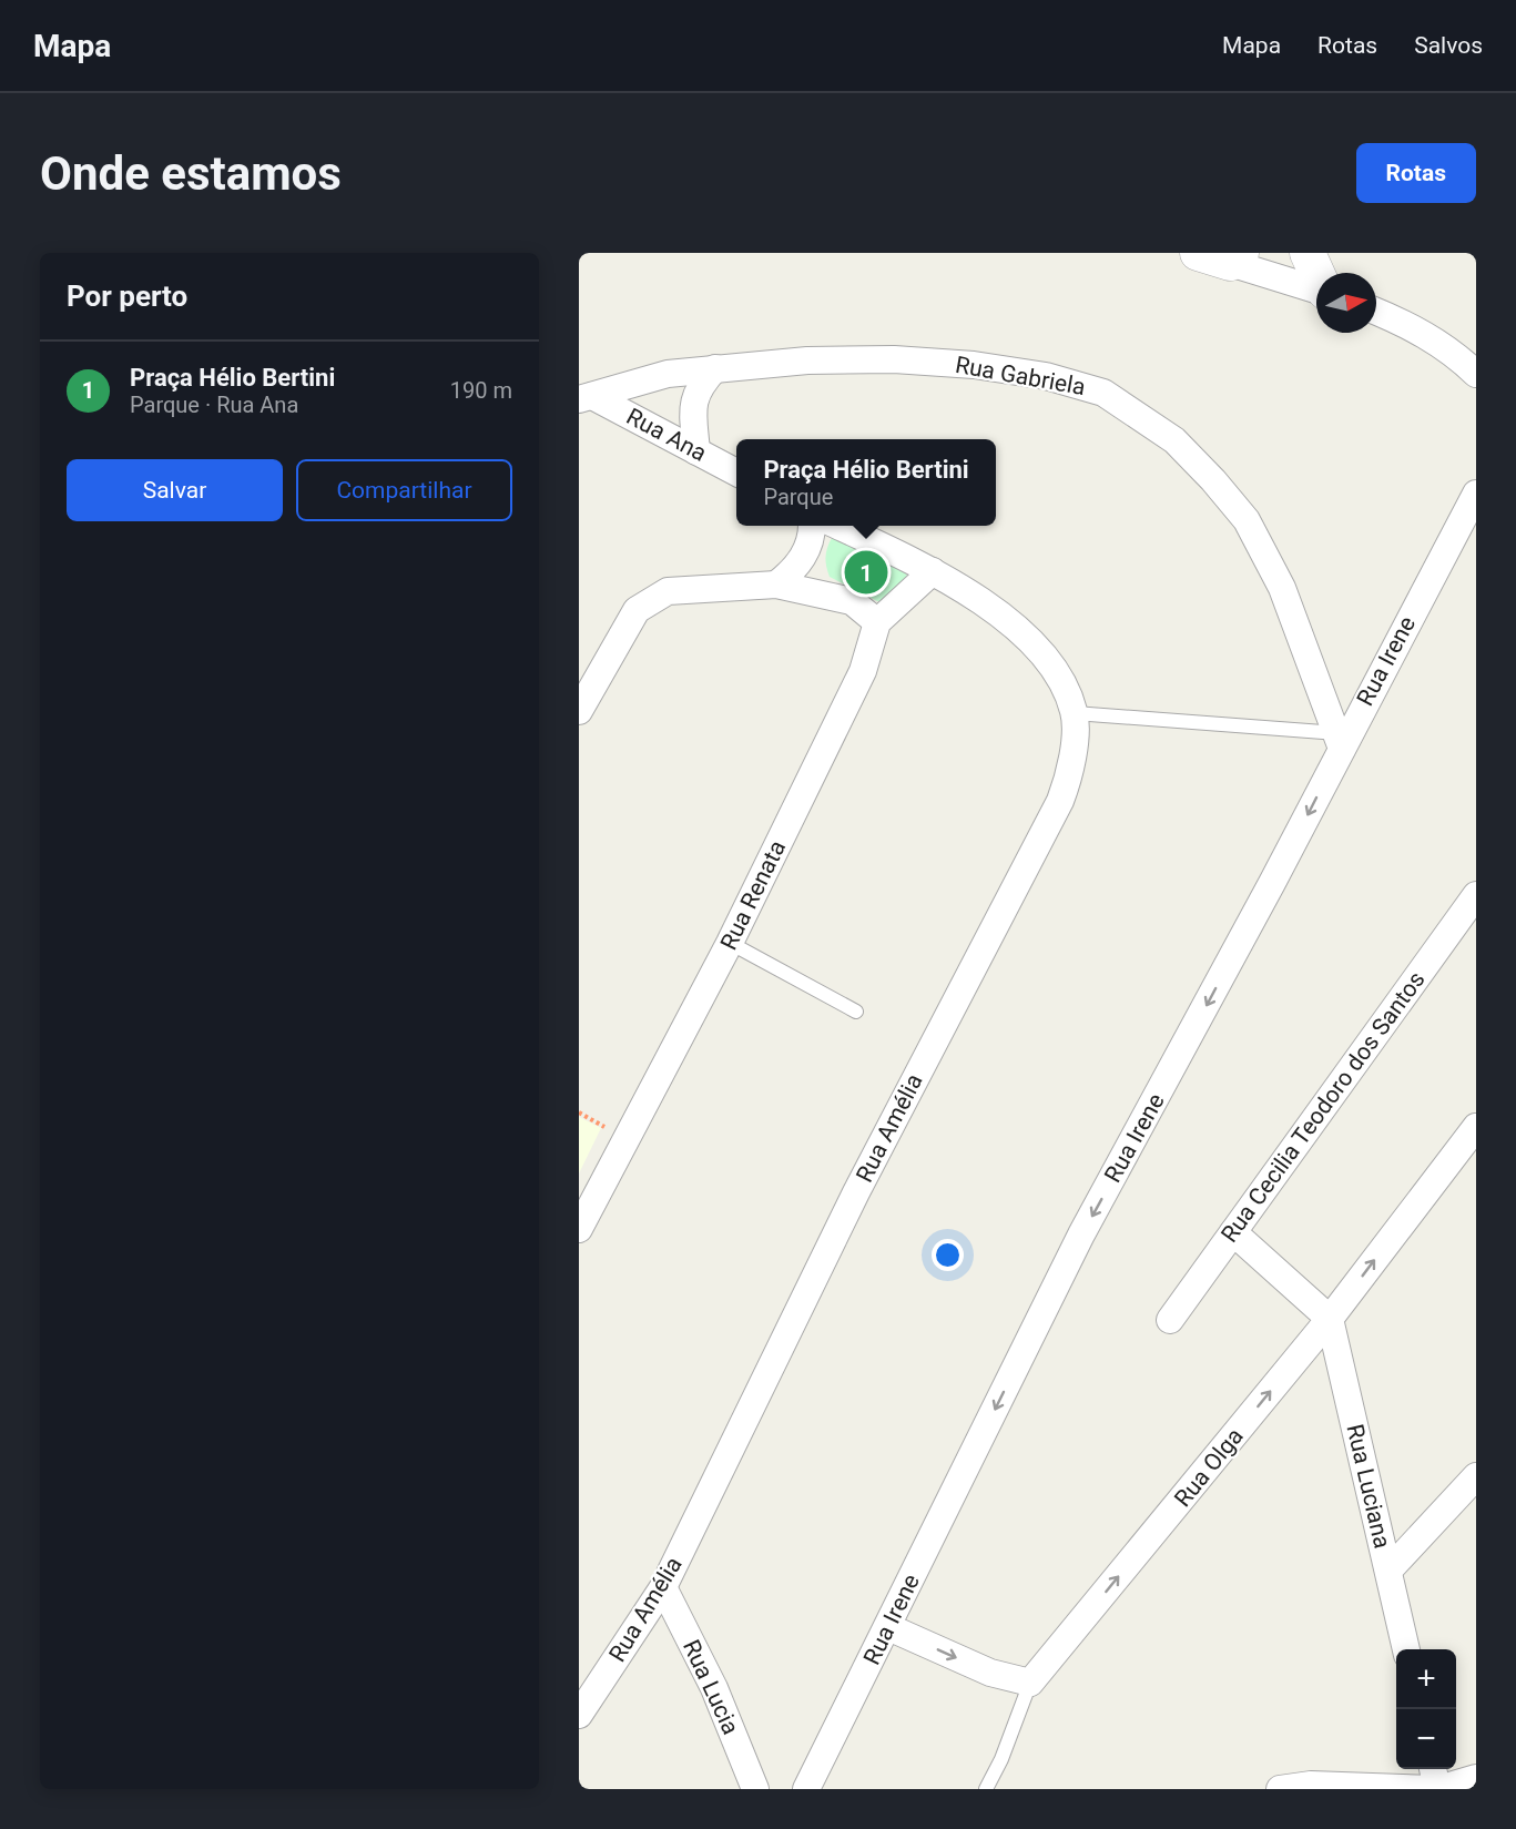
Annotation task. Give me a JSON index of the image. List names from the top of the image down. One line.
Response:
{"streets":{"street":["Rua Gabriela","Rua Ana","Rua Irene","Rua Renata","Rua Cecilia Teodoro dos Santos","Rua Amélia","Rua Olga","Rua Luciana","Rua Lucia"]},"crossings":[["Rua Gabriela","Rua Ana"],["Rua Gabriela","Rua Irene"],["Rua Amélia","Rua Lucia"],["Rua Olga","Rua Luciana"]],"one_way":["Rua Irene","Rua Olga"],"north":"right","page":{"header":"Mapa","nav":["Mapa","Rotas","Salvos"],"buttons":["Rotas",["Salvar","Compartilhar"]],"title":"Onde estamos","heading":"Por perto","list":[{"mark":"1","name":"Praça Hélio Bertini","note":"Parque · Rua Ana","value":"190 m"}],"popup":["Praça Hélio Bertini","Parque"],"pins":"1","map_buttons":["+","−"]}}
